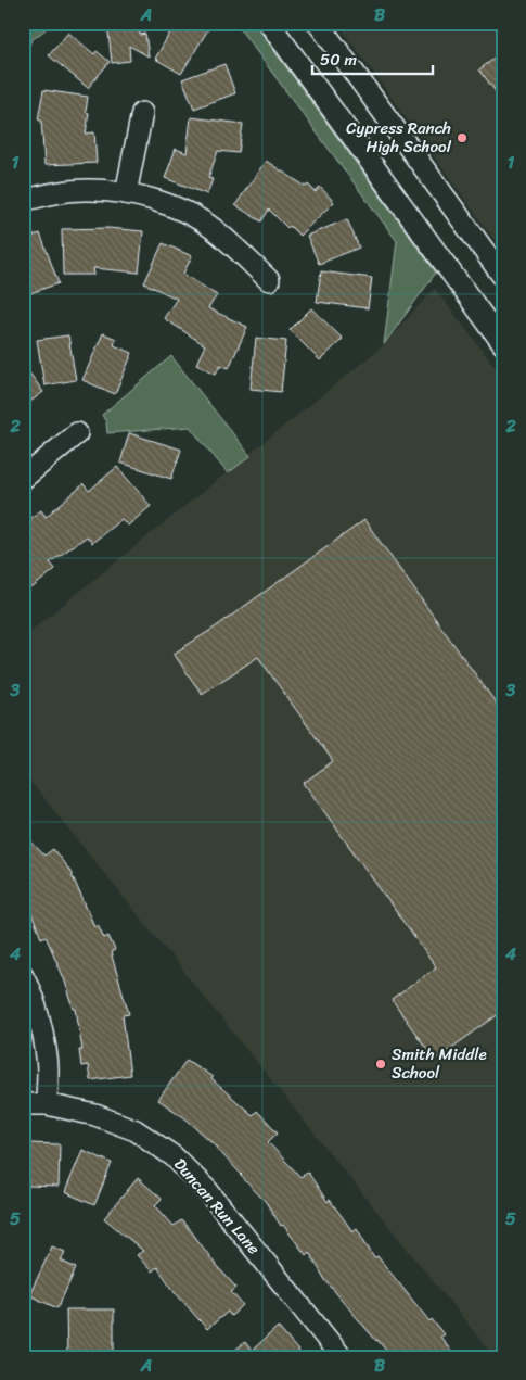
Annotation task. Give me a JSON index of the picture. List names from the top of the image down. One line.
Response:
{"streets":{"street":["Duncan Run Lane"]},"places":["Cypress Ranch High School","Smith Middle School"],"scale_bar":"50 m","grid":{"columns":["A","B"],"rows":["1","2","3","4","5"]}}
